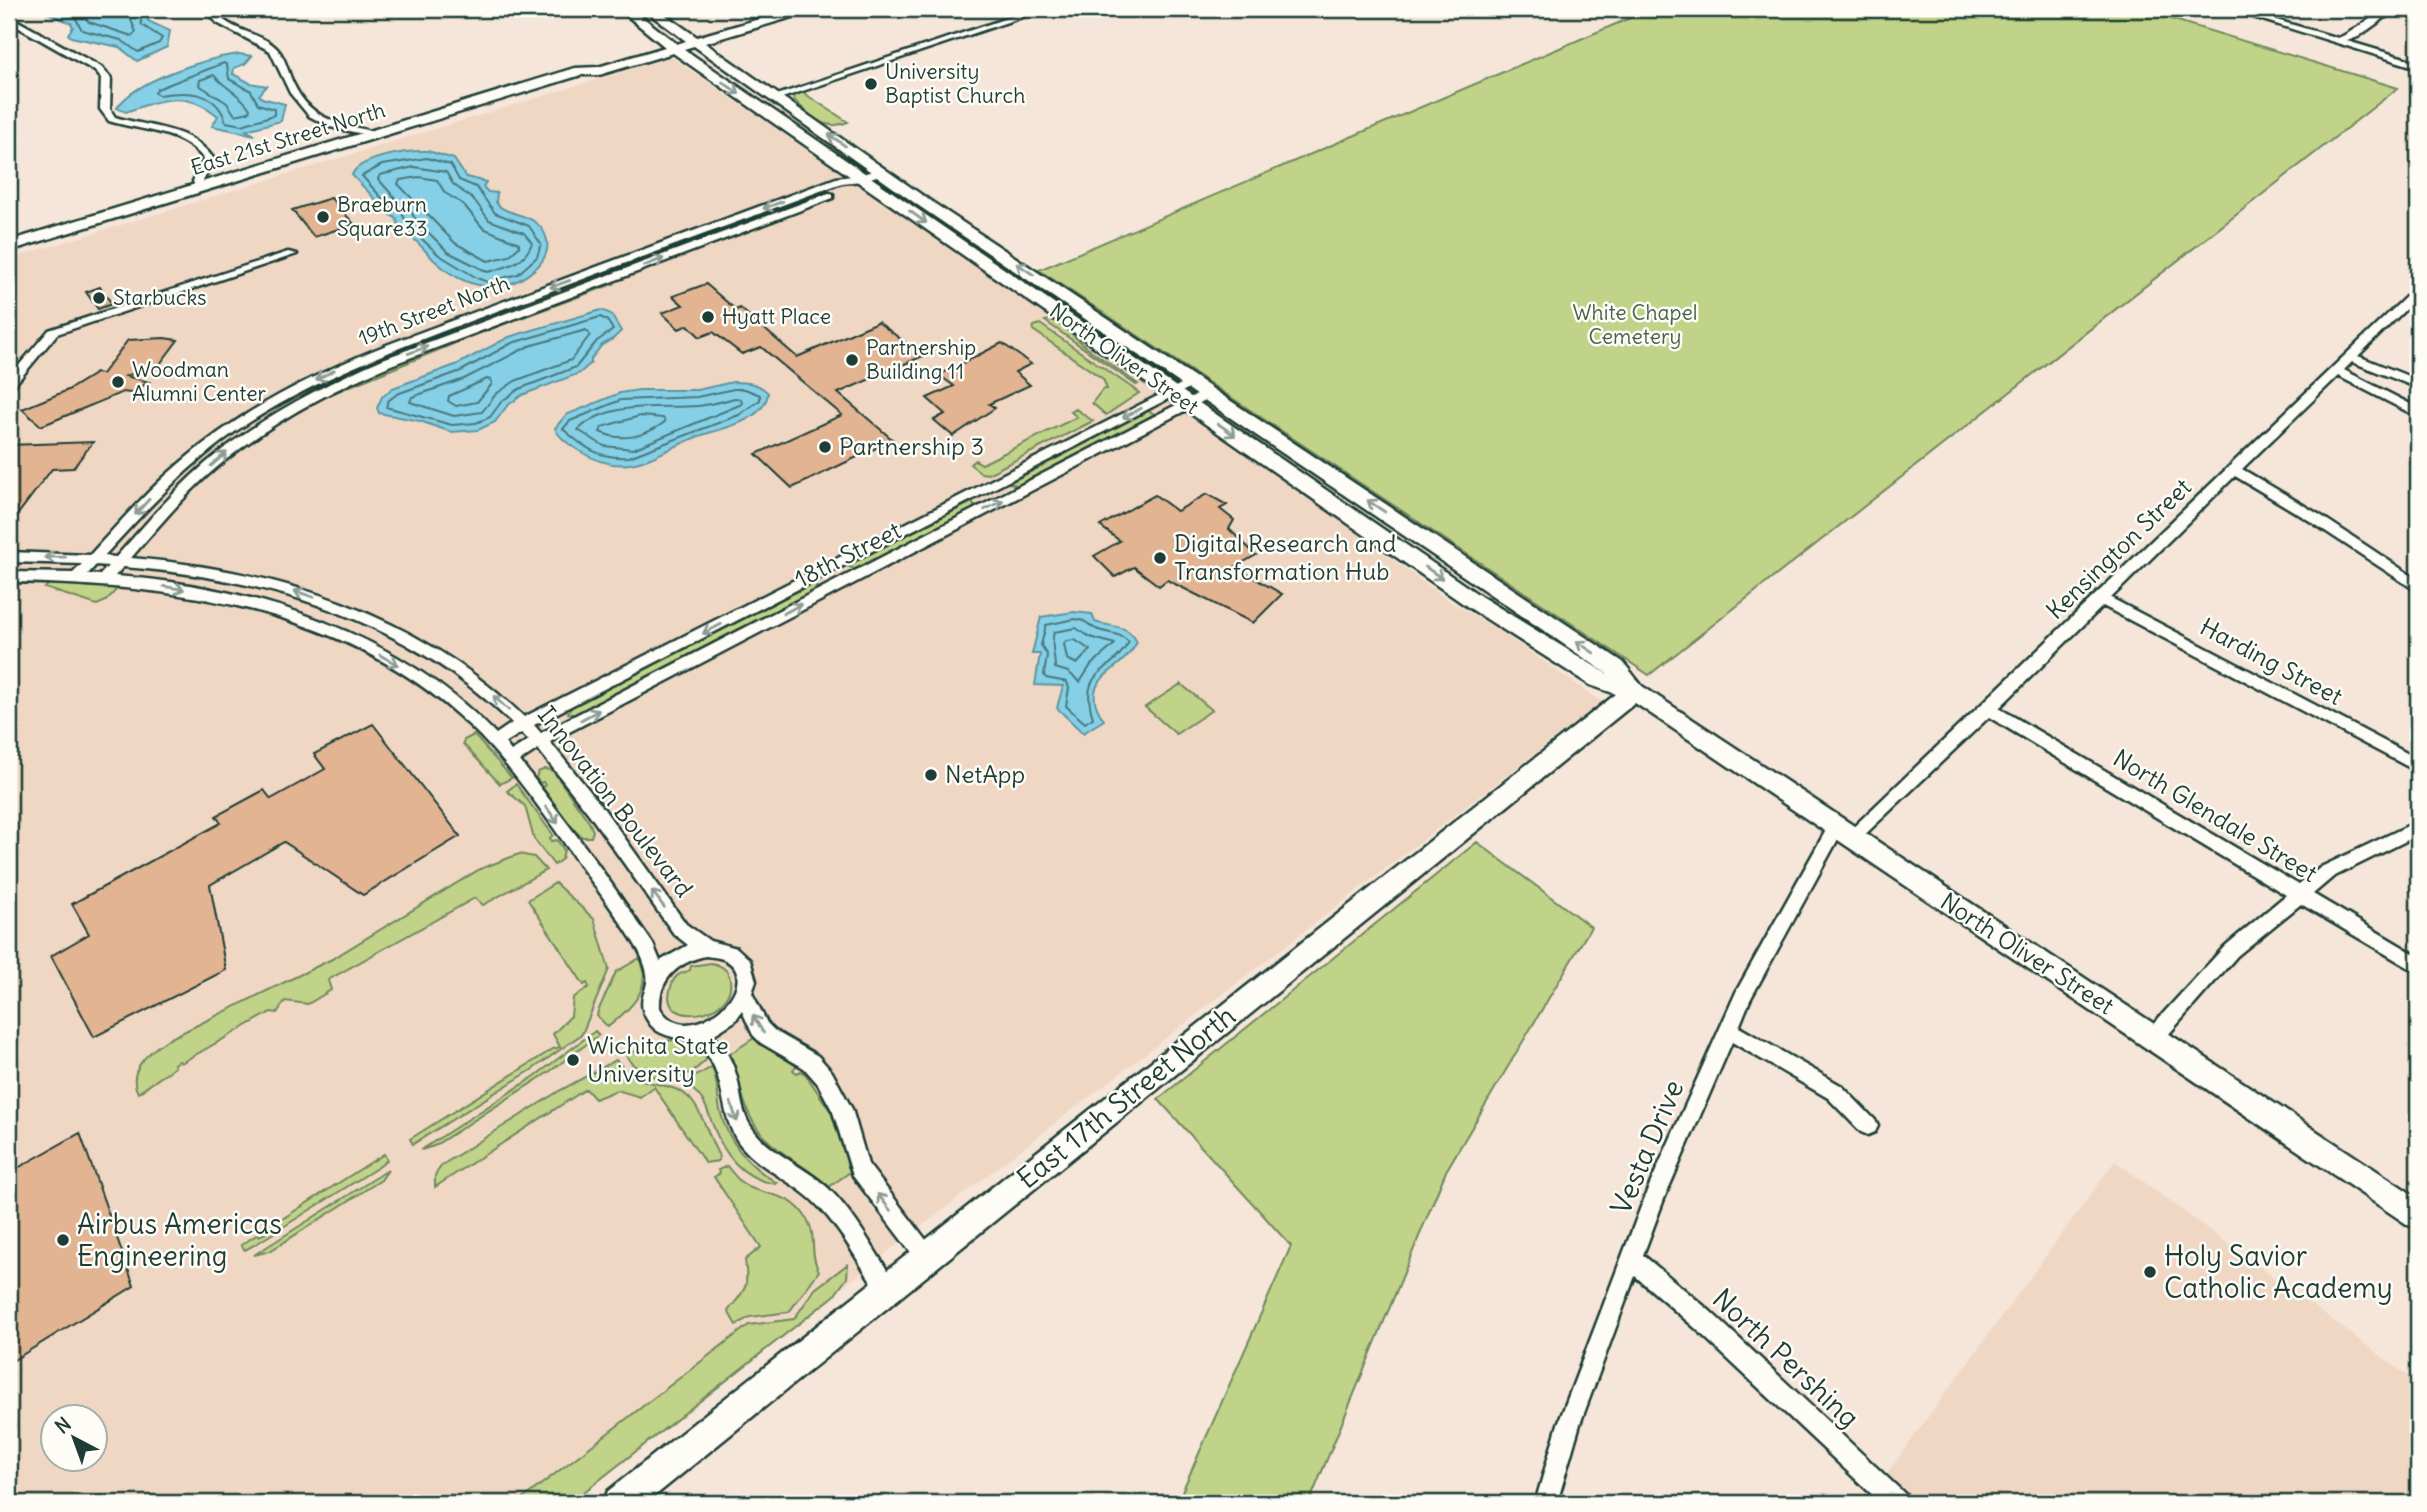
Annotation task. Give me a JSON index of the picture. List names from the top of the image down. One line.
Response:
{"streets":{"main road":["East 21st Street North","North Oliver Street","East 17th Street North"],"street":["19th Street North","Kensington Street","18th Street","Harding Street","Innovation Boulevard","North Glendale Street","Vesta Drive","North Pershing"]},"crossings":[["East 21st Street North","North Oliver Street"],["19th Street North","North Oliver Street"],["19th Street North","Innovation Boulevard"],["North Oliver Street","Kensington Street"],["North Oliver Street","18th Street"],["North Oliver Street","East 17th Street North"],["North Oliver Street","Vesta Drive"],["Kensington Street","Harding Street"],["Kensington Street","North Glendale Street"],["Kensington Street","Vesta Drive"],["18th Street","Innovation Boulevard"],["Innovation Boulevard","East 17th Street North"],["Vesta Drive","North Pershing"]],"parks":["White Chapel Cemetery"],"places":["University Baptist Church","Braeburn Square33","Starbucks","Hyatt Place","Partnership Building 11","Woodman Alumni Center","Partnership 3","Digital Research and Transformation Hub","NetApp","Wichita State University","Airbus Americas Engineering","Holy Savior Catholic Academy"],"north":"top left"}
